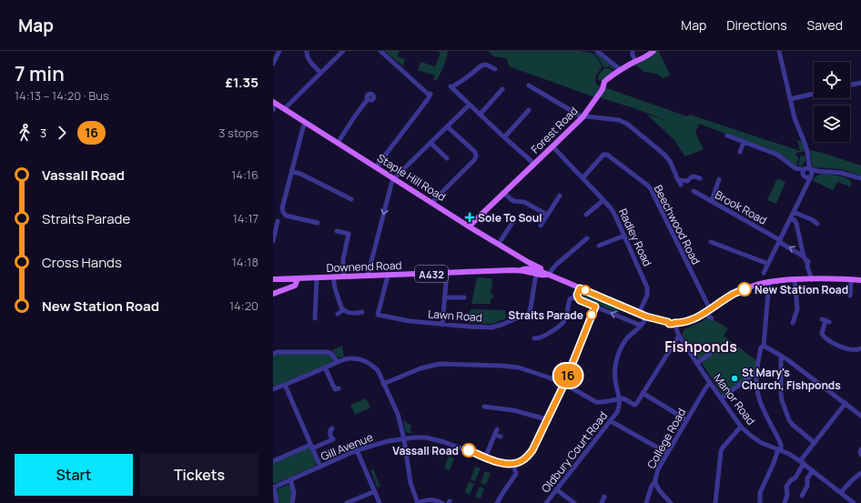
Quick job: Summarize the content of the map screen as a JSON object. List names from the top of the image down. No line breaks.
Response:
{"streets":{"main road":["Forest Road","Staple Hill Road","Downend Road","A432"],"street":["Brook Road","Beechwood Road","Radley Road","Lawn Road","Manor Road","College Road","Gill Avenue","Oldbury Court Road"]},"crossings":[["Forest Road","Staple Hill Road"],["Forest Road","Radley Road"],["Staple Hill Road","Downend Road"],["Staple Hill Road","A432"],["Staple Hill Road","Lawn Road"],["Beechwood Road","Radley Road"],["Beechwood Road","A432"],["Radley Road","A432"],["Downend Road","A432"],["Downend Road","Lawn Road"],["A432","Lawn Road"],["A432","Manor Road"],["Manor Road","College Road"]],"districts":["Fishponds"],"places":{"health":["Sole To Soul"],"other":["New Station Road","Straits Parade","St Mary's Church, Fishponds","Vassall Road"]},"lines":["bus line 16"],"page":{"header":"Map","nav":["Map","Directions","Saved"],"heading":["7 min","14:13 – 14:20 · Bus","£1.35"],"on_map":"16","legs":["3","16","3 stops"],"list":[{"name":"Vassall Road","value":"14:16"},{"name":"Straits Parade","value":"14:17"},{"name":"Cross Hands","value":"14:18"},{"name":"New Station Road","value":"14:20"}],"buttons":["Start","Tickets"]}}
